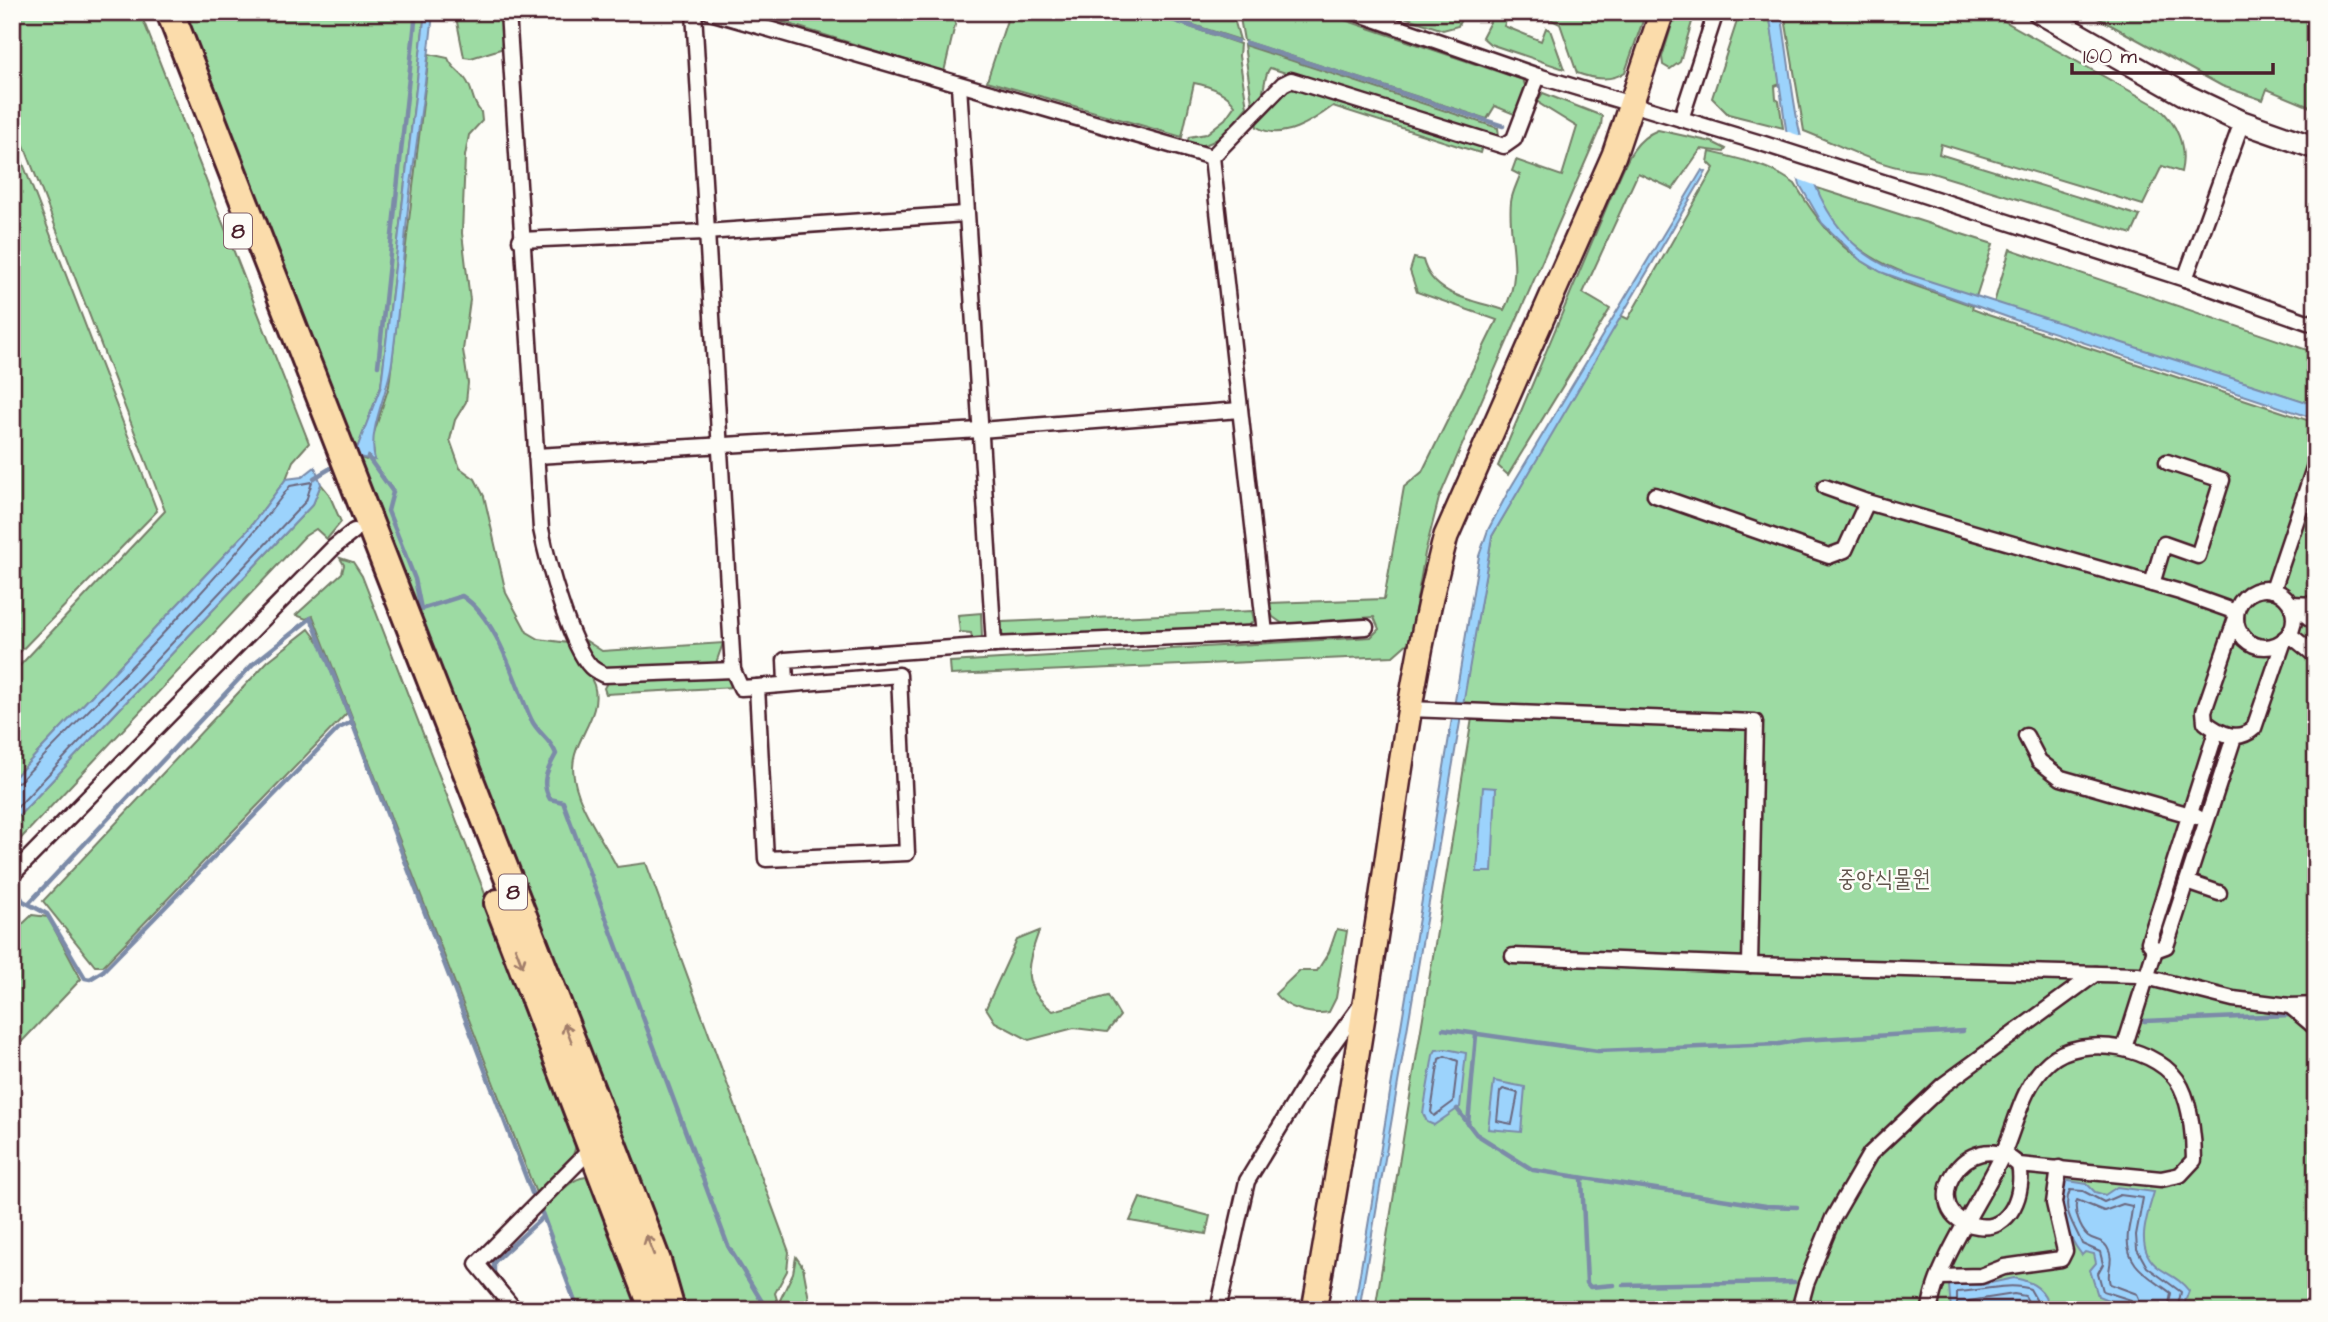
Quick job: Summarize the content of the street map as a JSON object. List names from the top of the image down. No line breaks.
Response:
{"streets":{"highway":["8"]},"parks":["중앙식물원"],"scale_bar":"100 m"}
